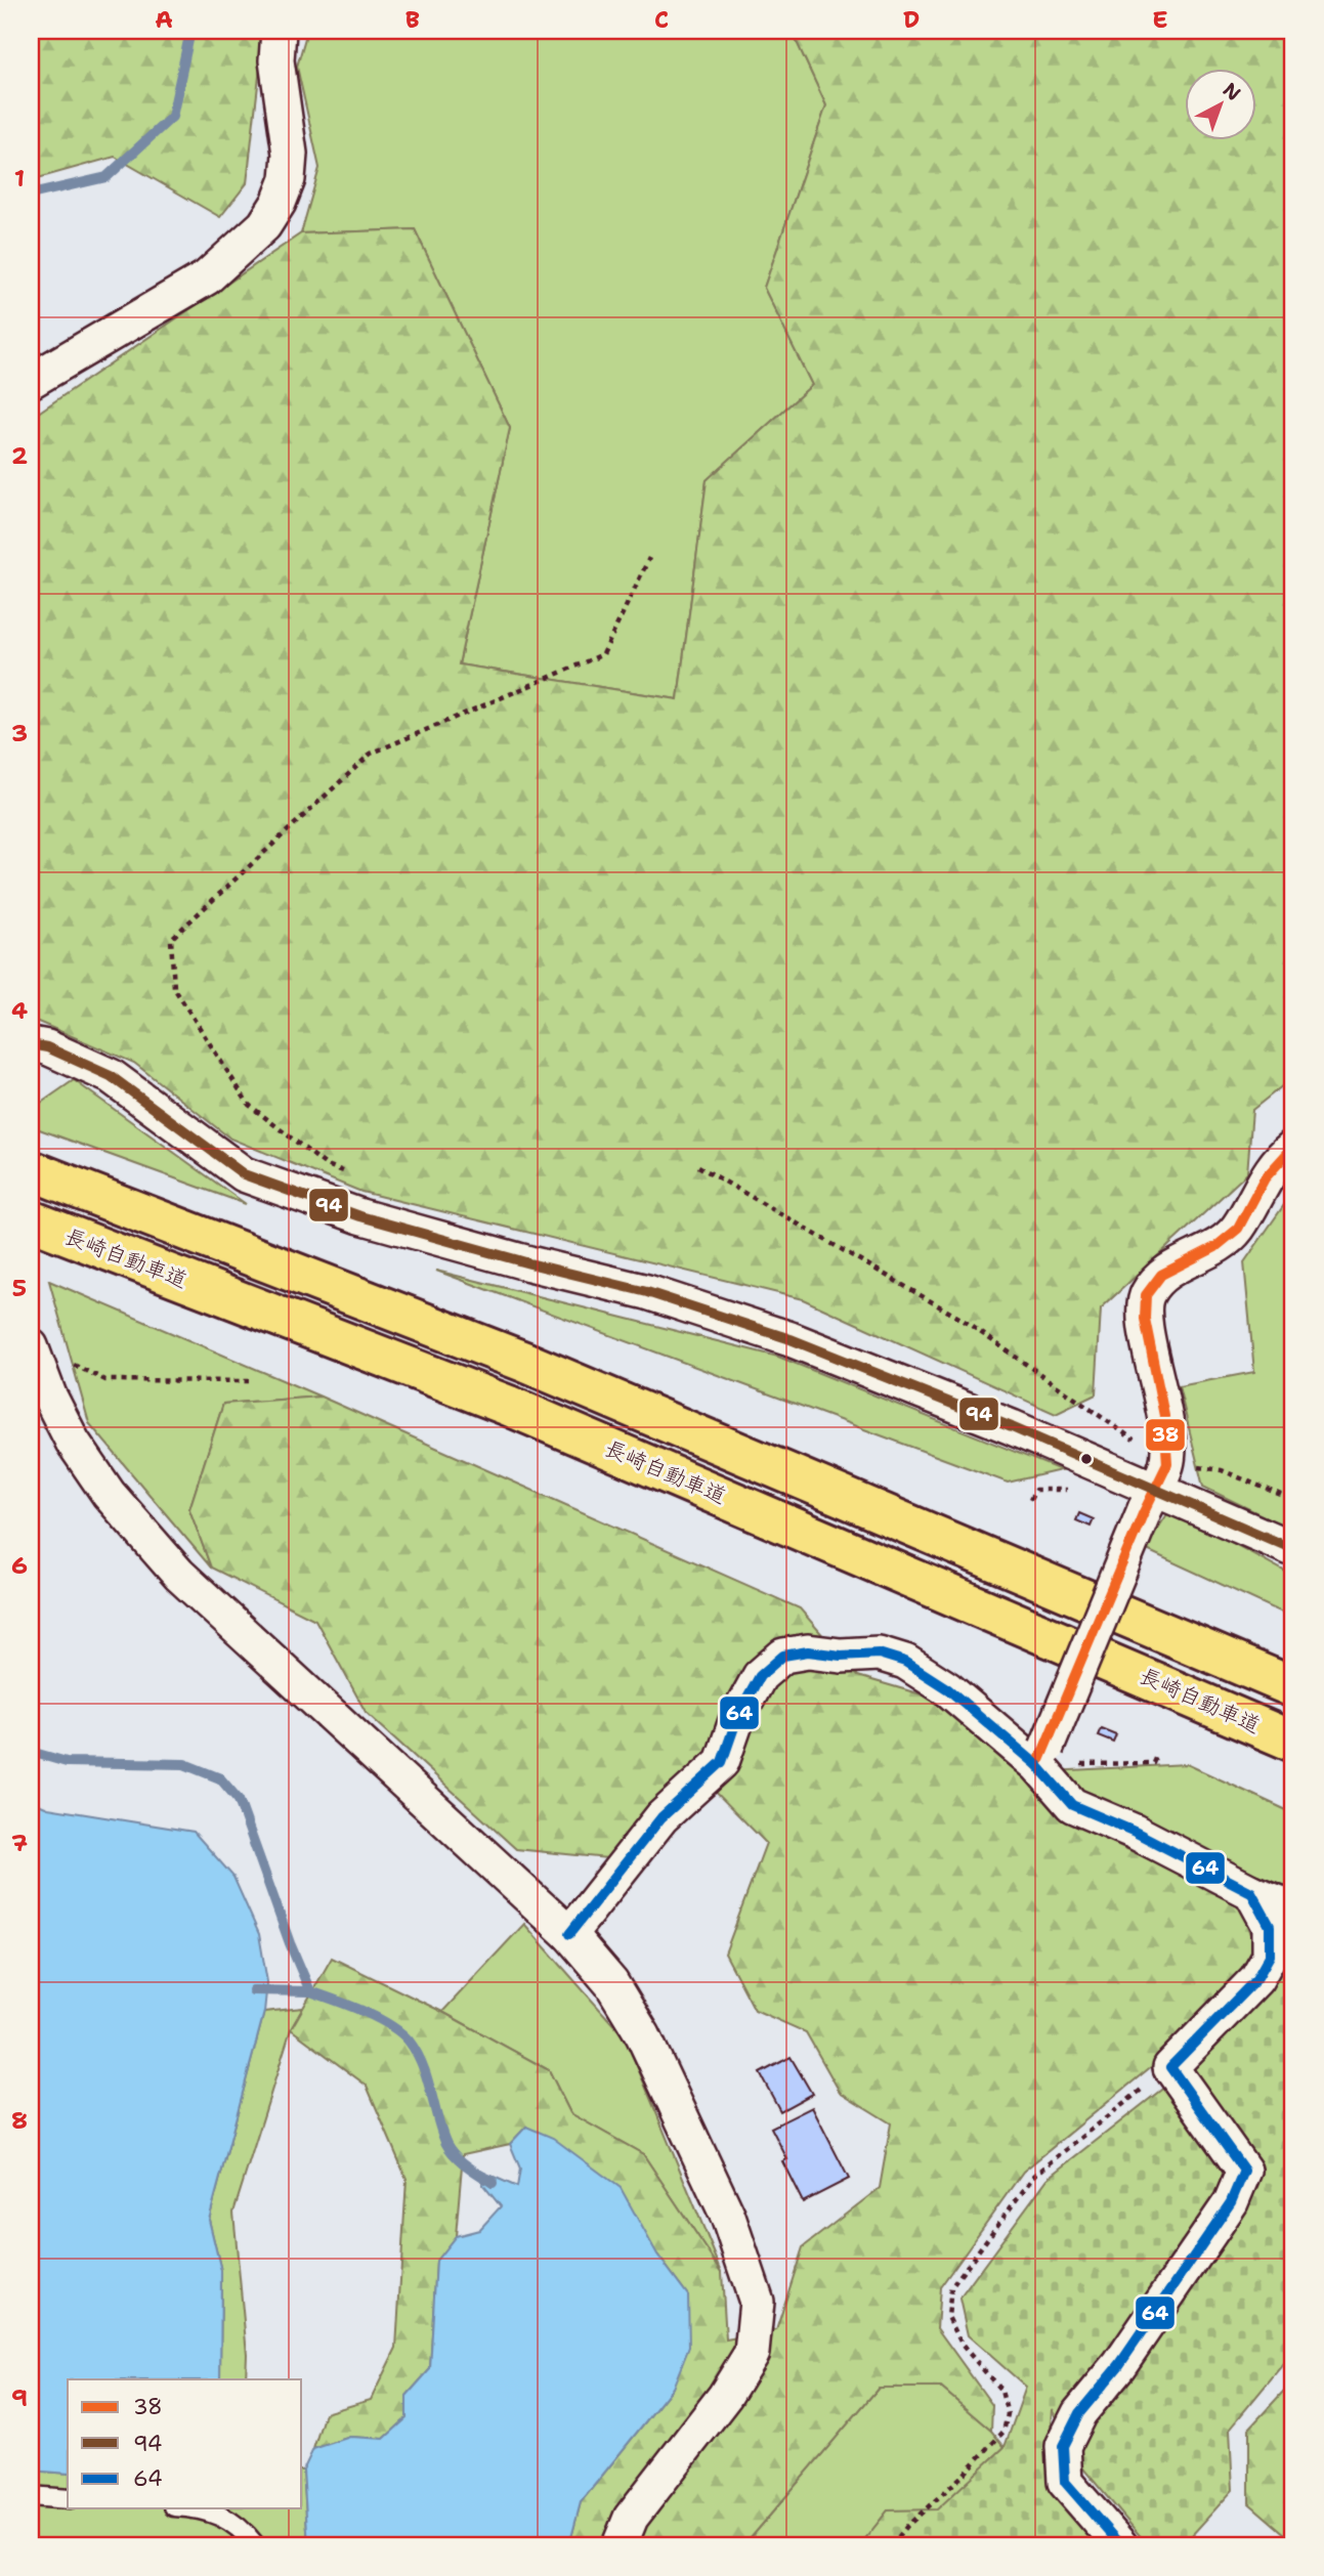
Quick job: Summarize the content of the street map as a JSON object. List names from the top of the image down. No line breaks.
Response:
{"streets":{"highway":["長崎自動車道"]},"lines":["transit line 94","transit line 38","transit line 64"],"legend":["38","94","64"],"north":"top right","grid":{"columns":["A","B","C","D","E"],"rows":["1","2","3","4","5","6","7","8","9"]}}
